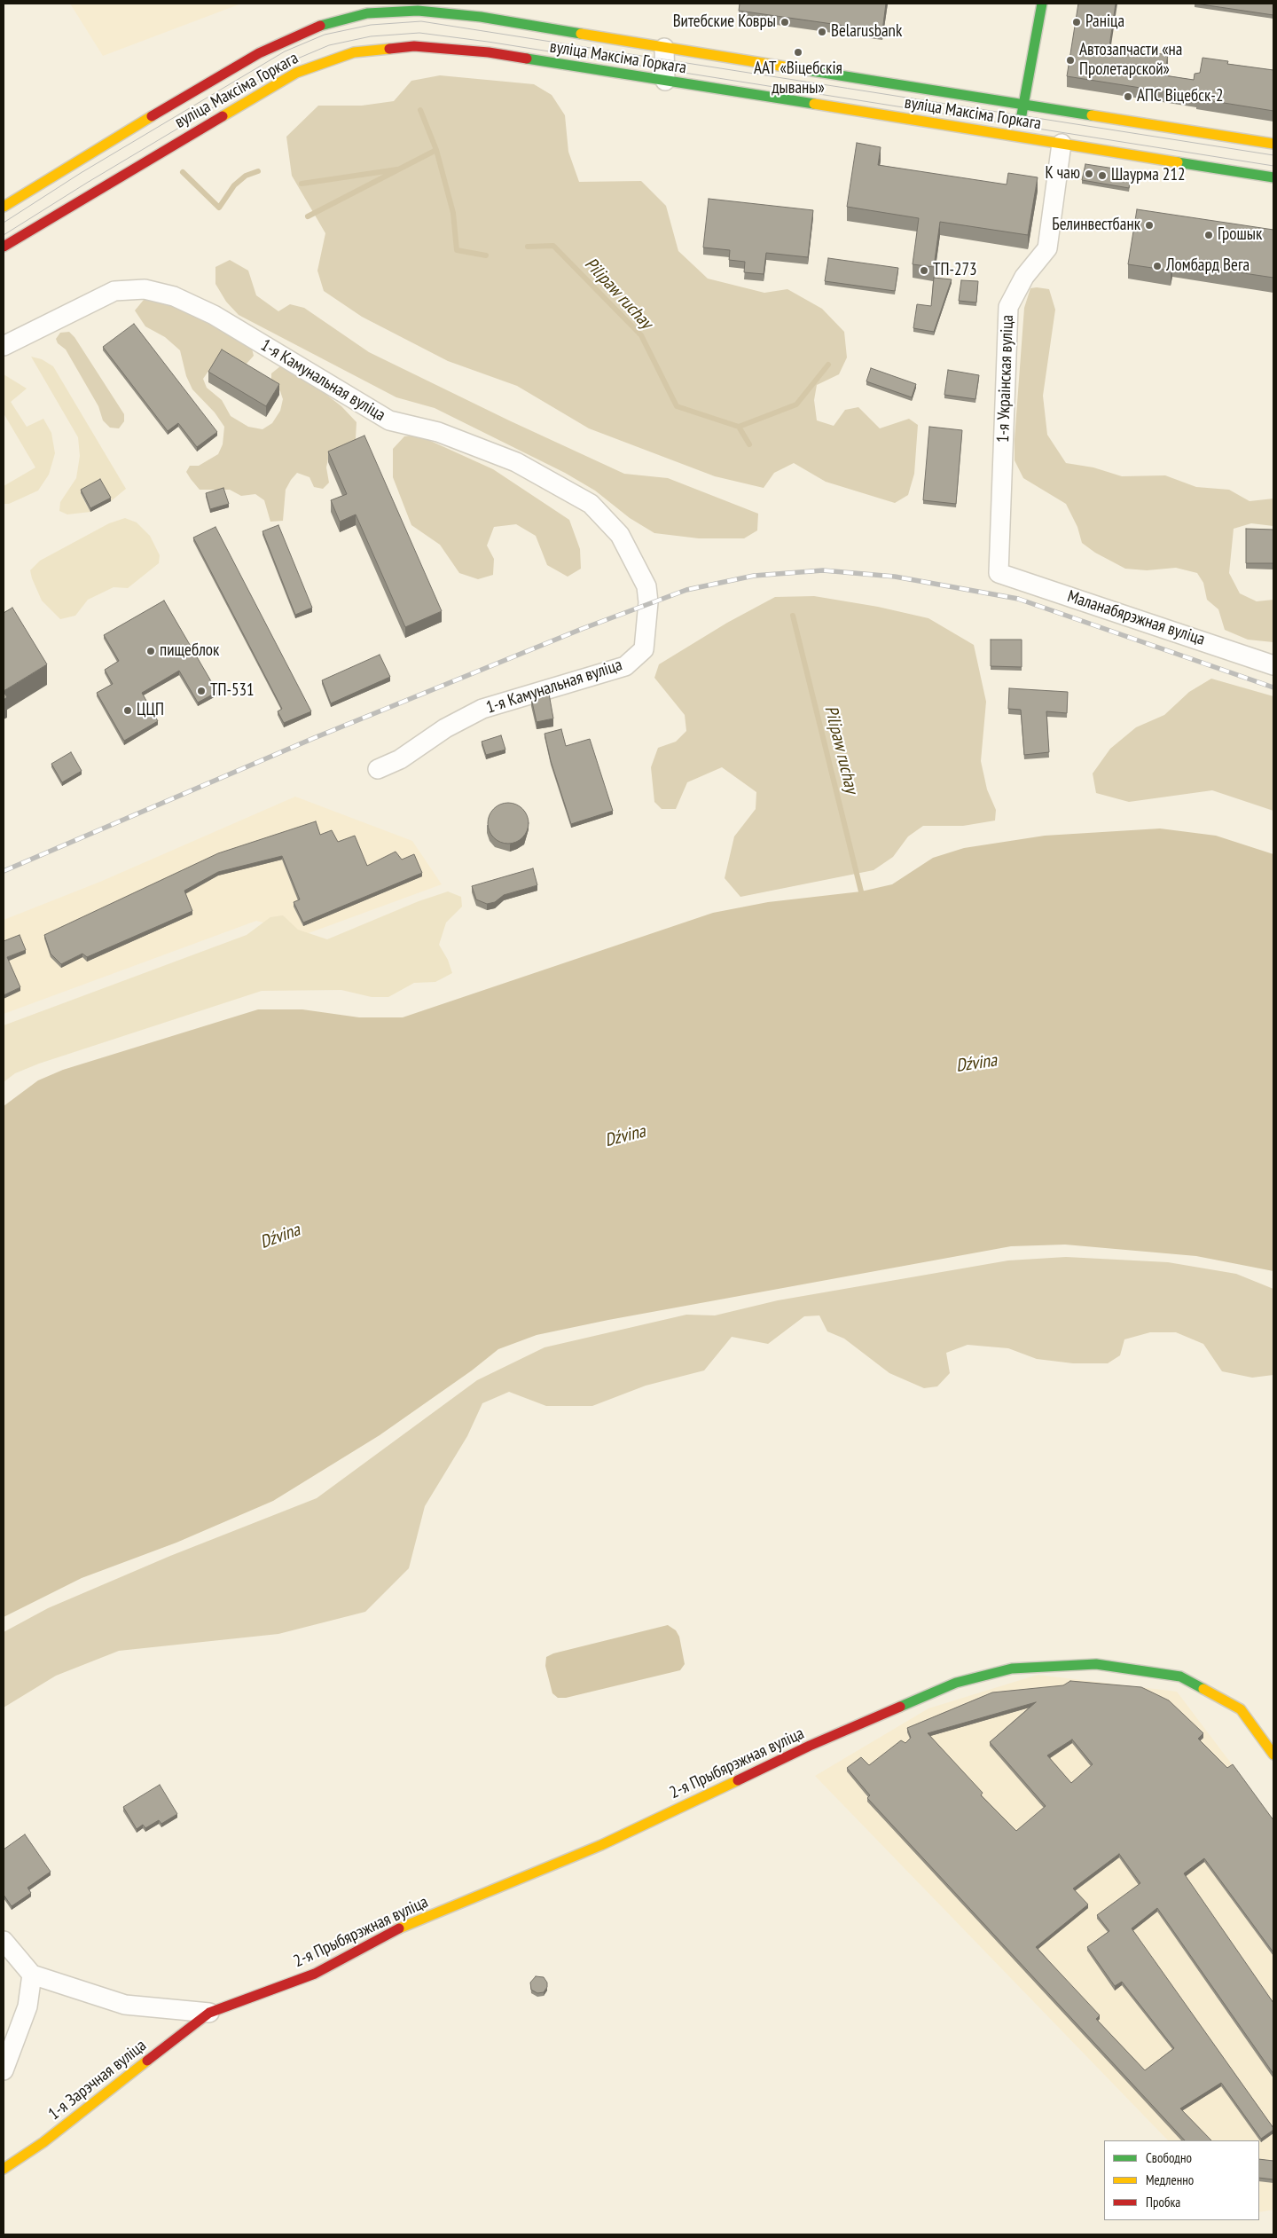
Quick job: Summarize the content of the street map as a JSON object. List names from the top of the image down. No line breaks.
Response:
{"streets":{"main road":["вуліца Максіма Горкага","2-я Прыбярэжная вуліца","1-я Зарэчная вуліца"],"street":["1-я Украінская вуліца","1-я Камунальная вуліца","Маланабярэжная вуліца"]},"crossings":[["вуліца Максіма Горкага","1-я Украінская вуліца"],["1-я Украінская вуліца","Маланабярэжная вуліца"],["2-я Прыбярэжная вуліца","1-я Зарэчная вуліца"]],"water":["Pilipaw ruchay","Dźvina"],"places":["Витебские Ковры","Раніца","Belarusbank","ААТ «Віцебскія дываны»","Автозапчасти «на Пролетарской»","АПС Віцебск-2","К чаю","Шаурма 212","Белинвестбанк","Грошык","Ломбард Вега","ТП-273","пищеблок","ТП-531","ЦЦП"],"legend":["Свободно","Медленно","Пробка"]}
